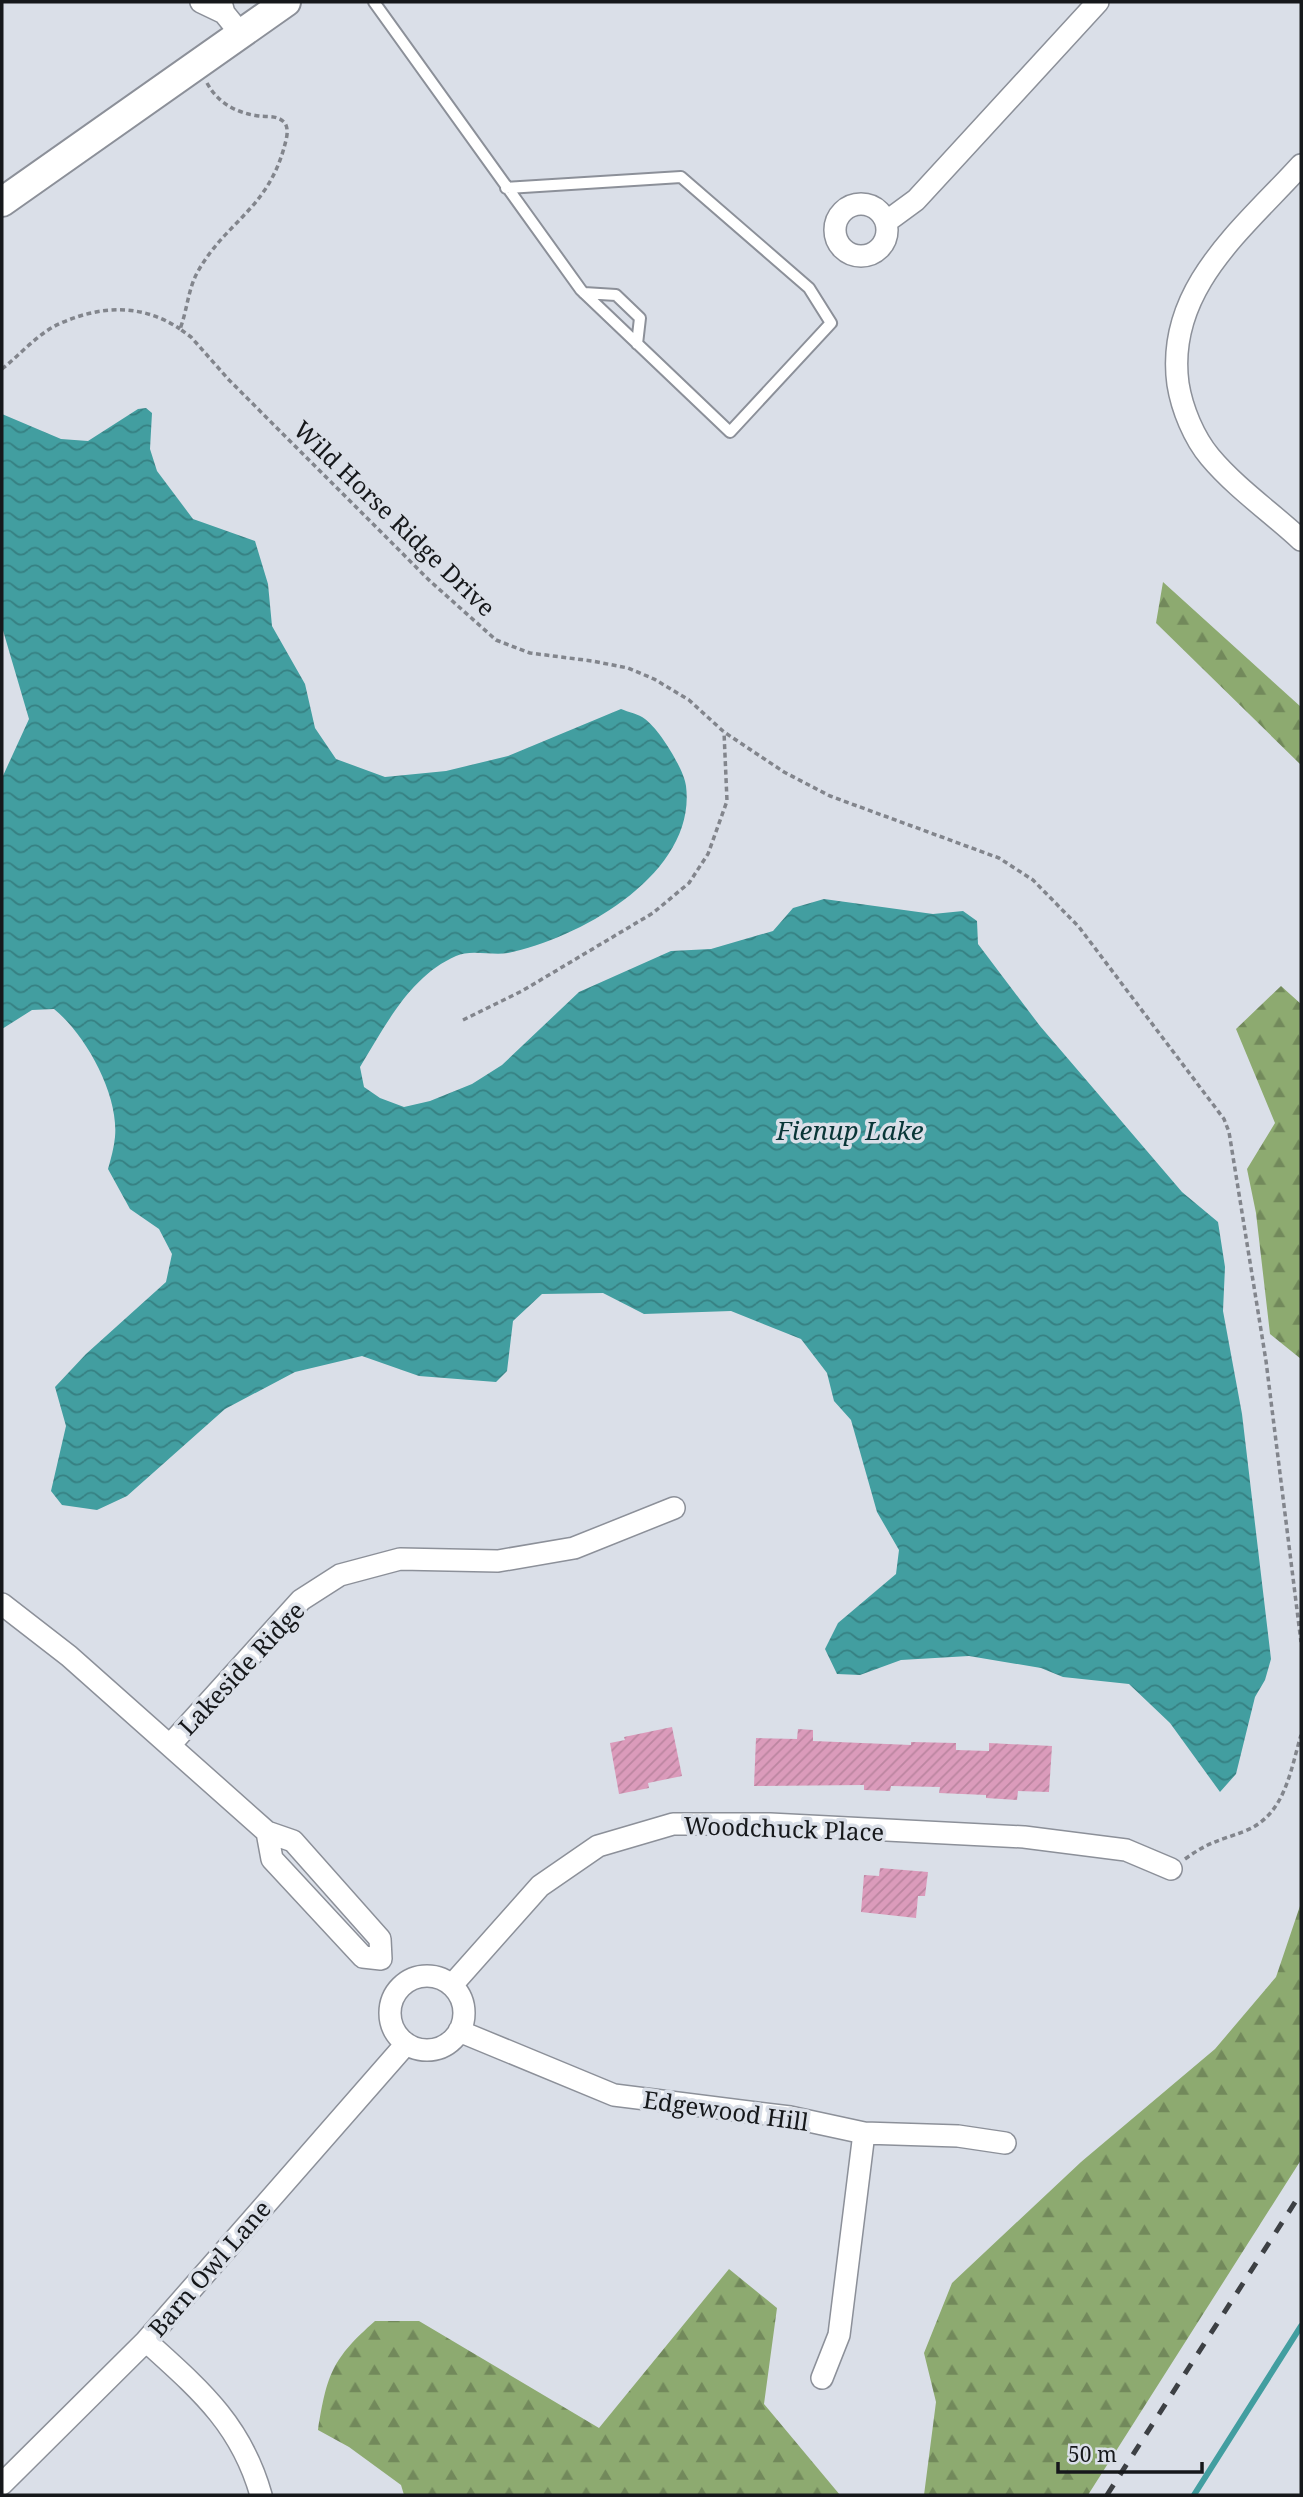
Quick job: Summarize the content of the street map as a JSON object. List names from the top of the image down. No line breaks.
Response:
{"streets":{"street":["Lakeside Ridge","Woodchuck Place","Edgewood Hill","Barn Owl Lane"],"path":["Wild Horse Ridge Drive"]},"crossings":[["Woodchuck Place","Edgewood Hill"],["Woodchuck Place","Barn Owl Lane"],["Edgewood Hill","Barn Owl Lane"]],"water":["Fienup Lake"],"scale_bar":"50 m"}
